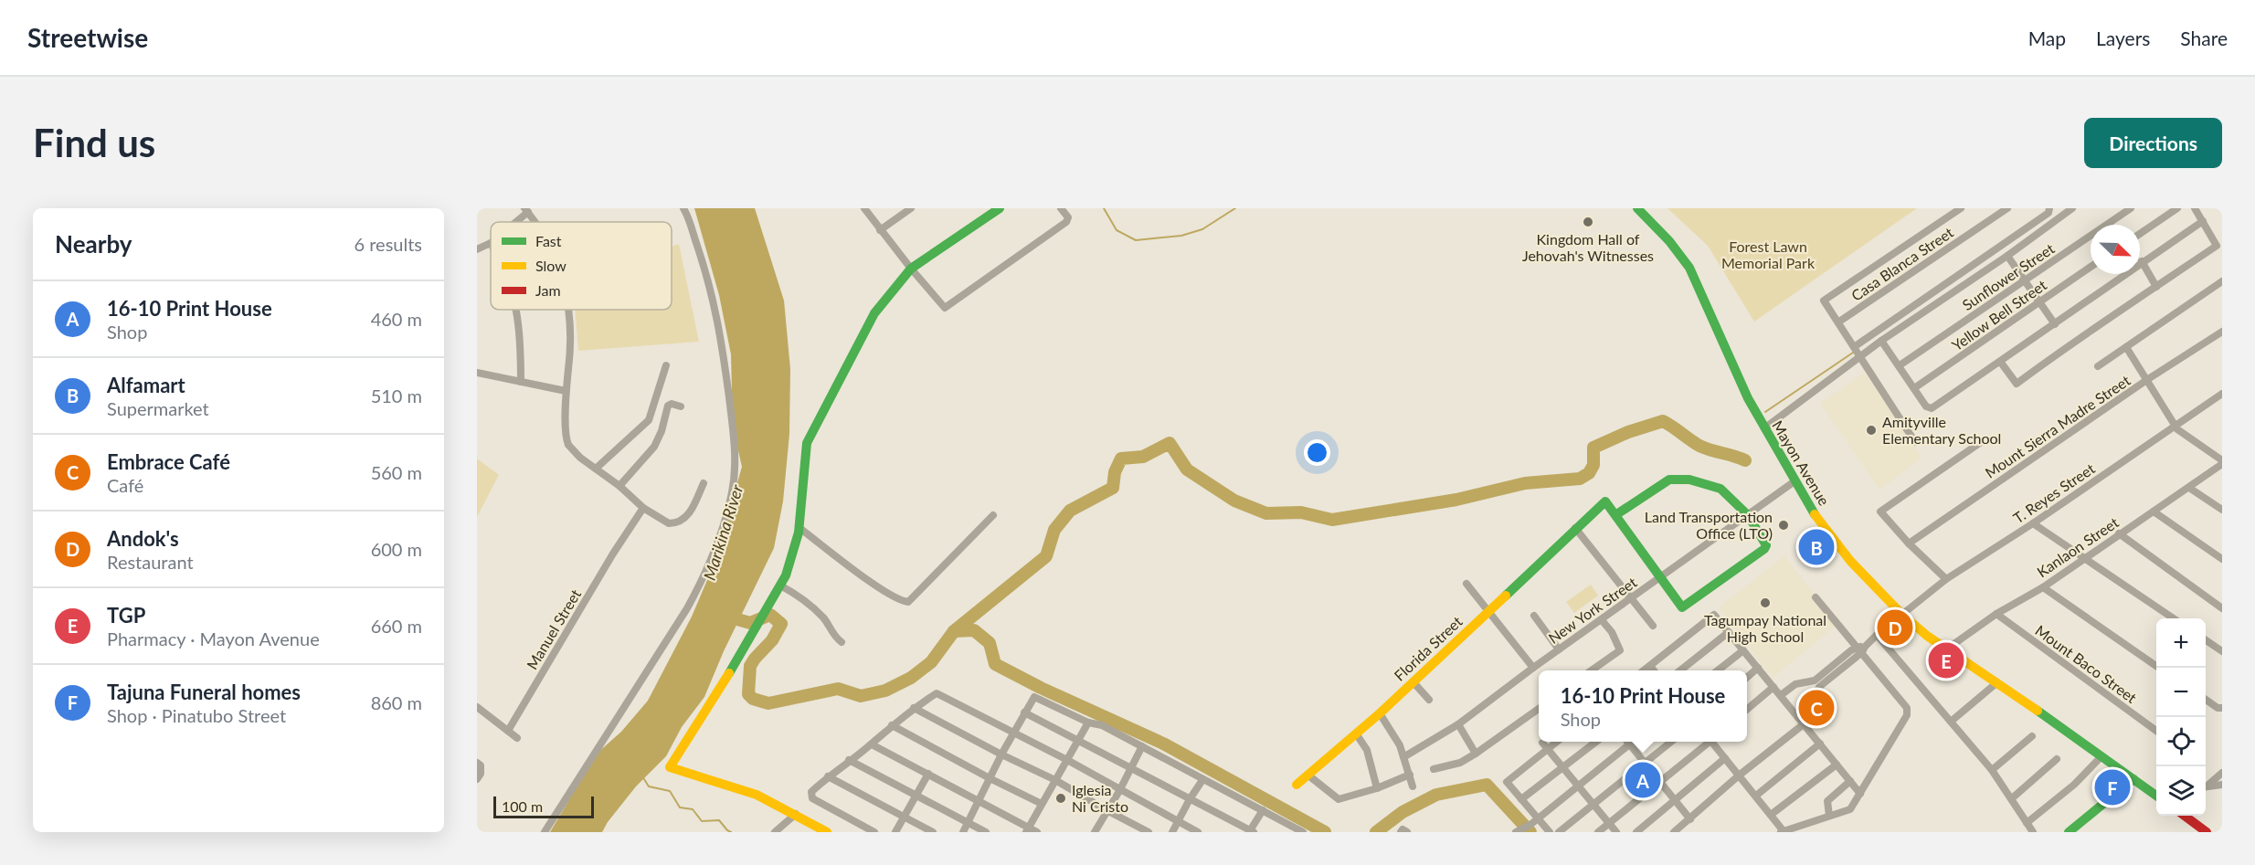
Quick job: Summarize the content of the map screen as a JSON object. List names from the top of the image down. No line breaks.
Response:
{"streets":{"street":["Casa Blanca Street","Sunflower Street","Yellow Bell Street","Mount Sierra Madre Street","Mayon Avenue","T. Reyes Street","Kanlaon Street","New York Street","Manuel Street","Florida Street","Mount Baco Street"]},"crossings":[["Mayon Avenue","T. Reyes Street"],["Mayon Avenue","Kanlaon Street"],["Mayon Avenue","New York Street"],["Kanlaon Street","Mount Baco Street"]],"water":["Marikina River"],"parks":["Forest Lawn Memorial Park"],"places":["Kingdom Hall of Jehovah's Witnesses","Amityville Elementary School","Land Transportation Office (LTO)","Tagumpay National High School","Iglesia Ni Cristo"],"legend":["Fast","Slow","Jam"],"scale_bar":"100 m","north":"bottom right","page":{"header":"Streetwise","nav":["Map","Layers","Share"],"buttons":"Directions","title":"Find us","heading":["Nearby","6 results"],"list":[{"mark":"A","name":"16-10 Print House","note":"Shop","value":"460 m"},{"mark":"B","name":"Alfamart","note":"Supermarket","value":"510 m"},{"mark":"C","name":"Embrace Café","note":"Café","value":"560 m"},{"mark":"D","name":"Andok's","note":"Restaurant","value":"600 m"},{"mark":"E","name":"TGP","note":"Pharmacy · Mayon Avenue","value":"660 m"},{"mark":"F","name":"Tajuna Funeral homes","note":"Shop · Pinatubo Street","value":"860 m"}],"pins":["B","D","E","C","A","F"],"map_buttons":["+","−"],"popup":["16-10 Print House","Shop"],"scale":"100 m"}}
